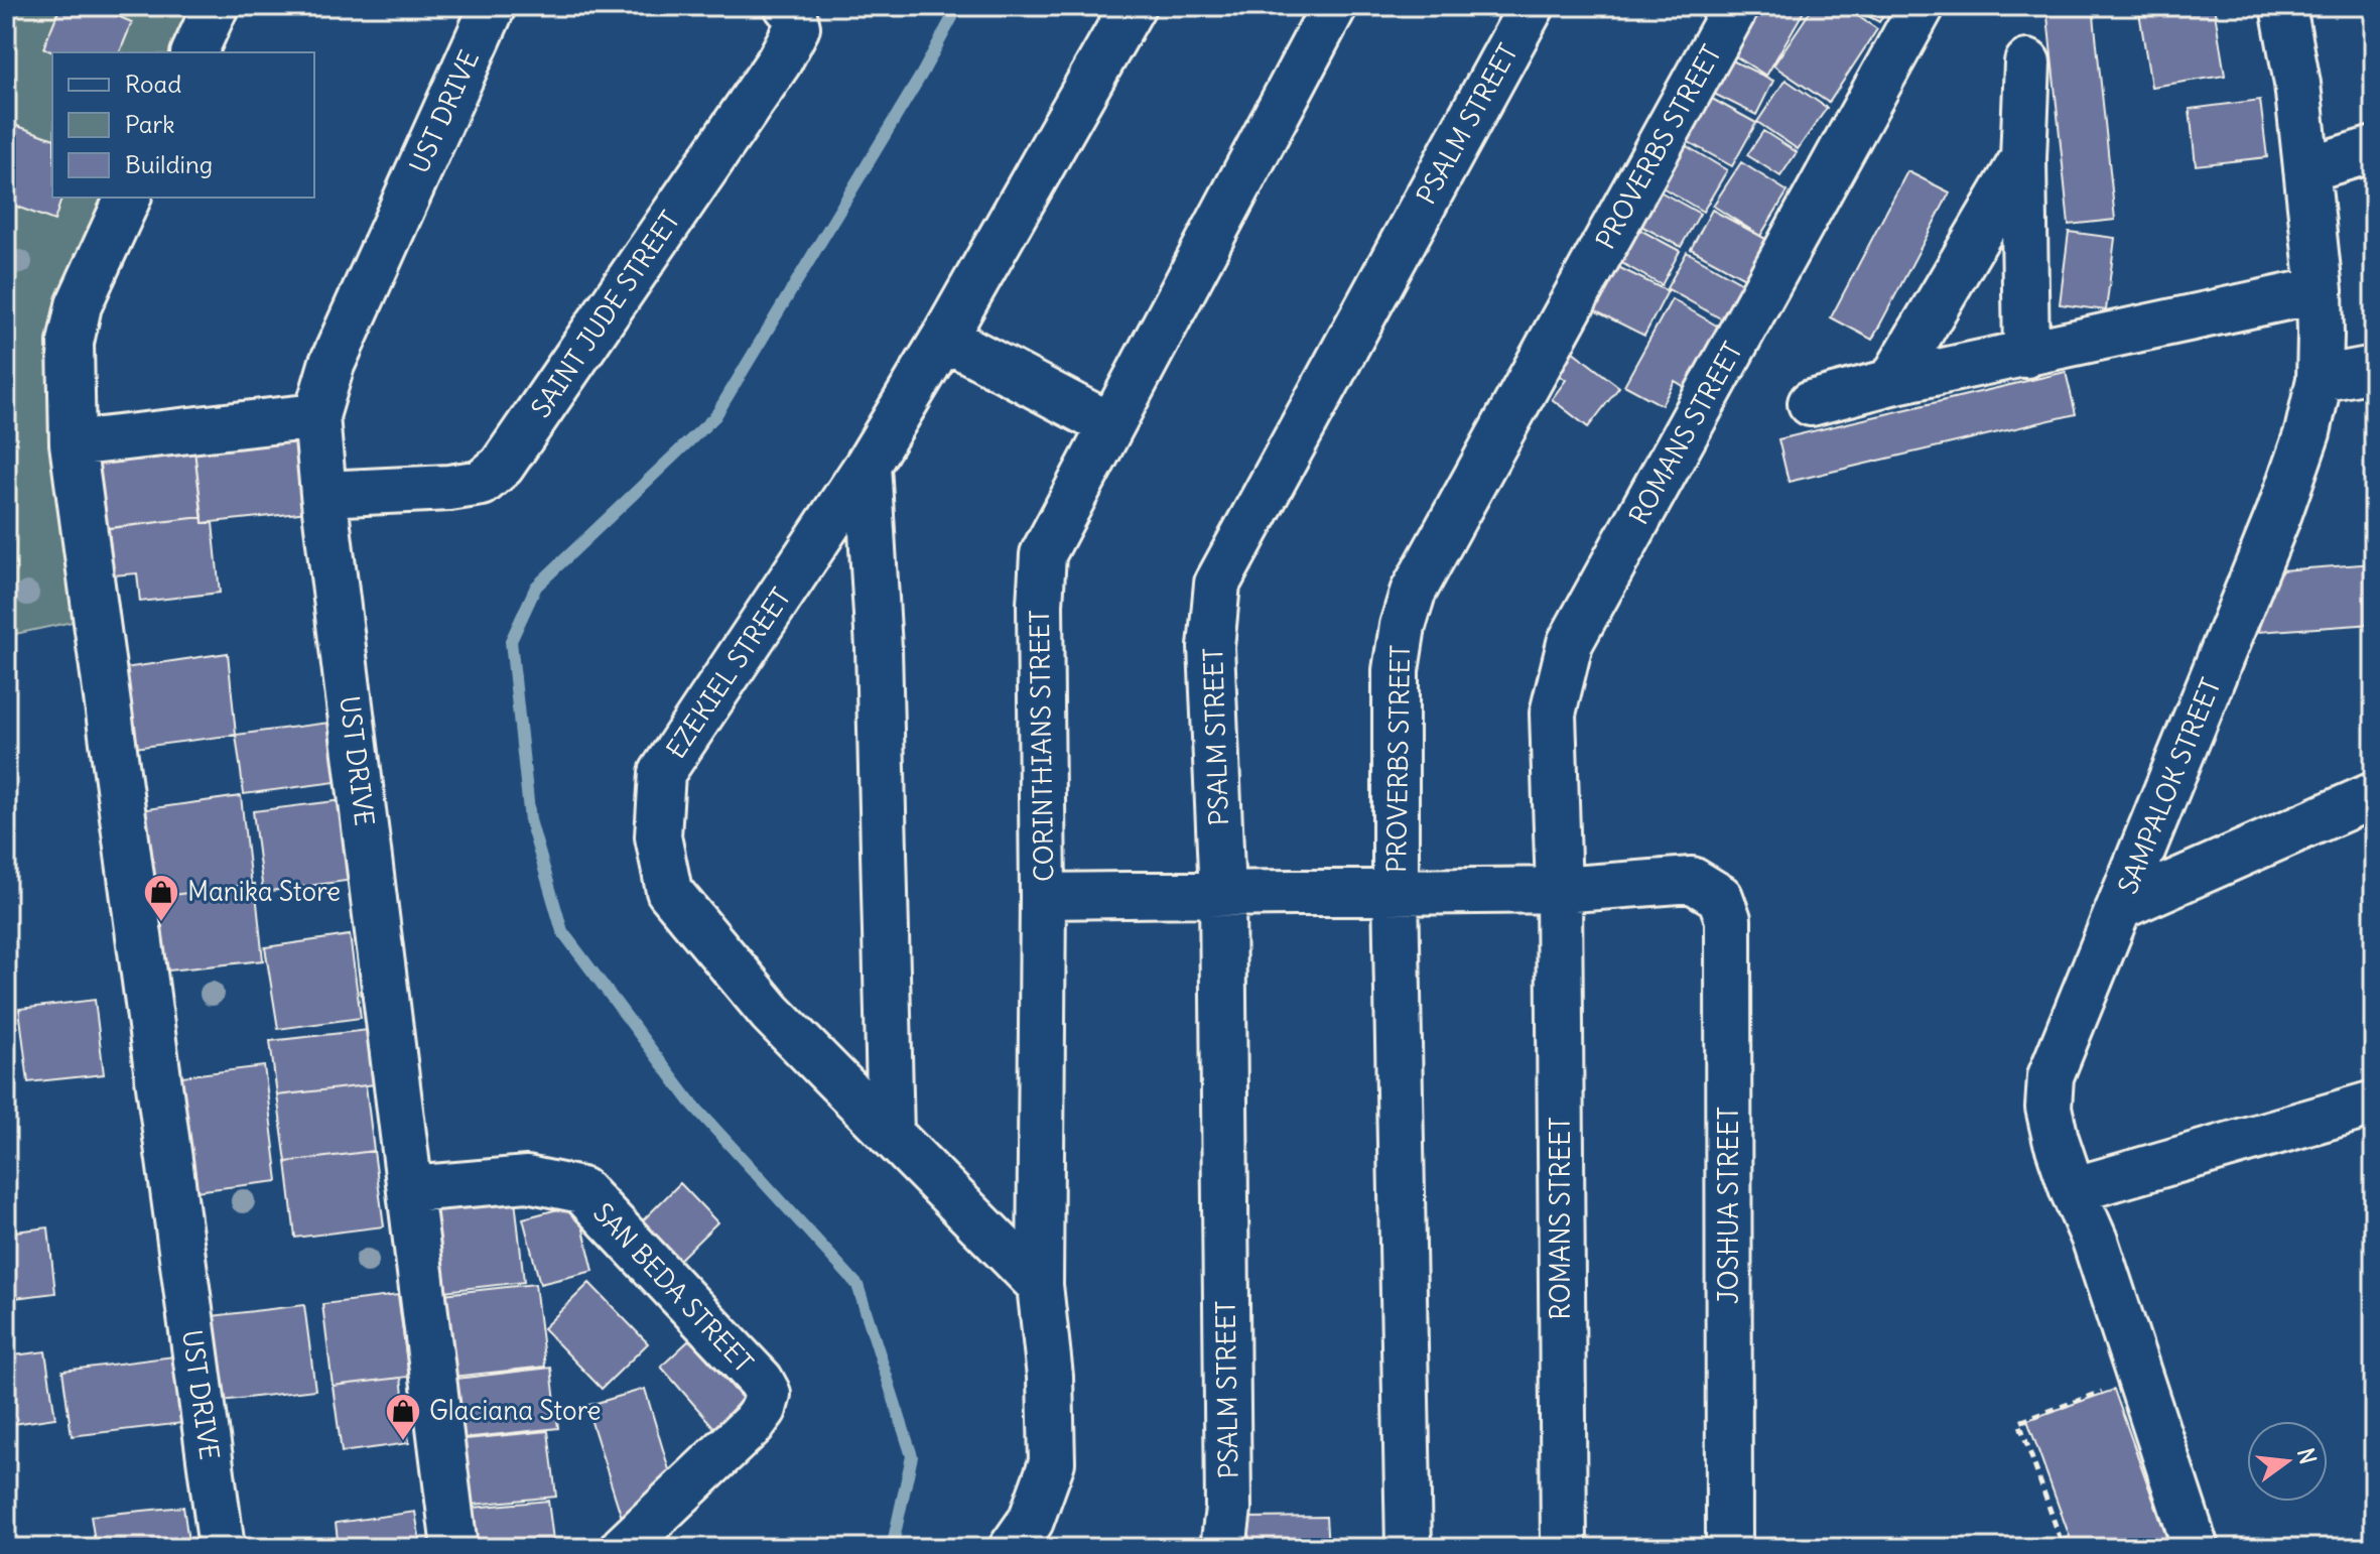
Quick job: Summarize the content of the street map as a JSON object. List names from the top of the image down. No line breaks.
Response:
{"streets":{"street":["UST DRIVE","PSALM STREET","PROVERBS STREET","SAINT JUDE STREET","ROMANS STREET","EZEKIEL STREET","CORINTHIANS STREET","SAMPALOK STREET","JOSHUA STREET","SAN BEDA STREET"]},"crossings":[["UST DRIVE","SAINT JUDE STREET"],["UST DRIVE","SAN BEDA STREET"],["ROMANS STREET","JOSHUA STREET"],["EZEKIEL STREET","CORINTHIANS STREET"]],"places":{"shop":["Manika Store","Glaciana Store"]},"legend":["Road","Park","Building"],"north":"right"}
